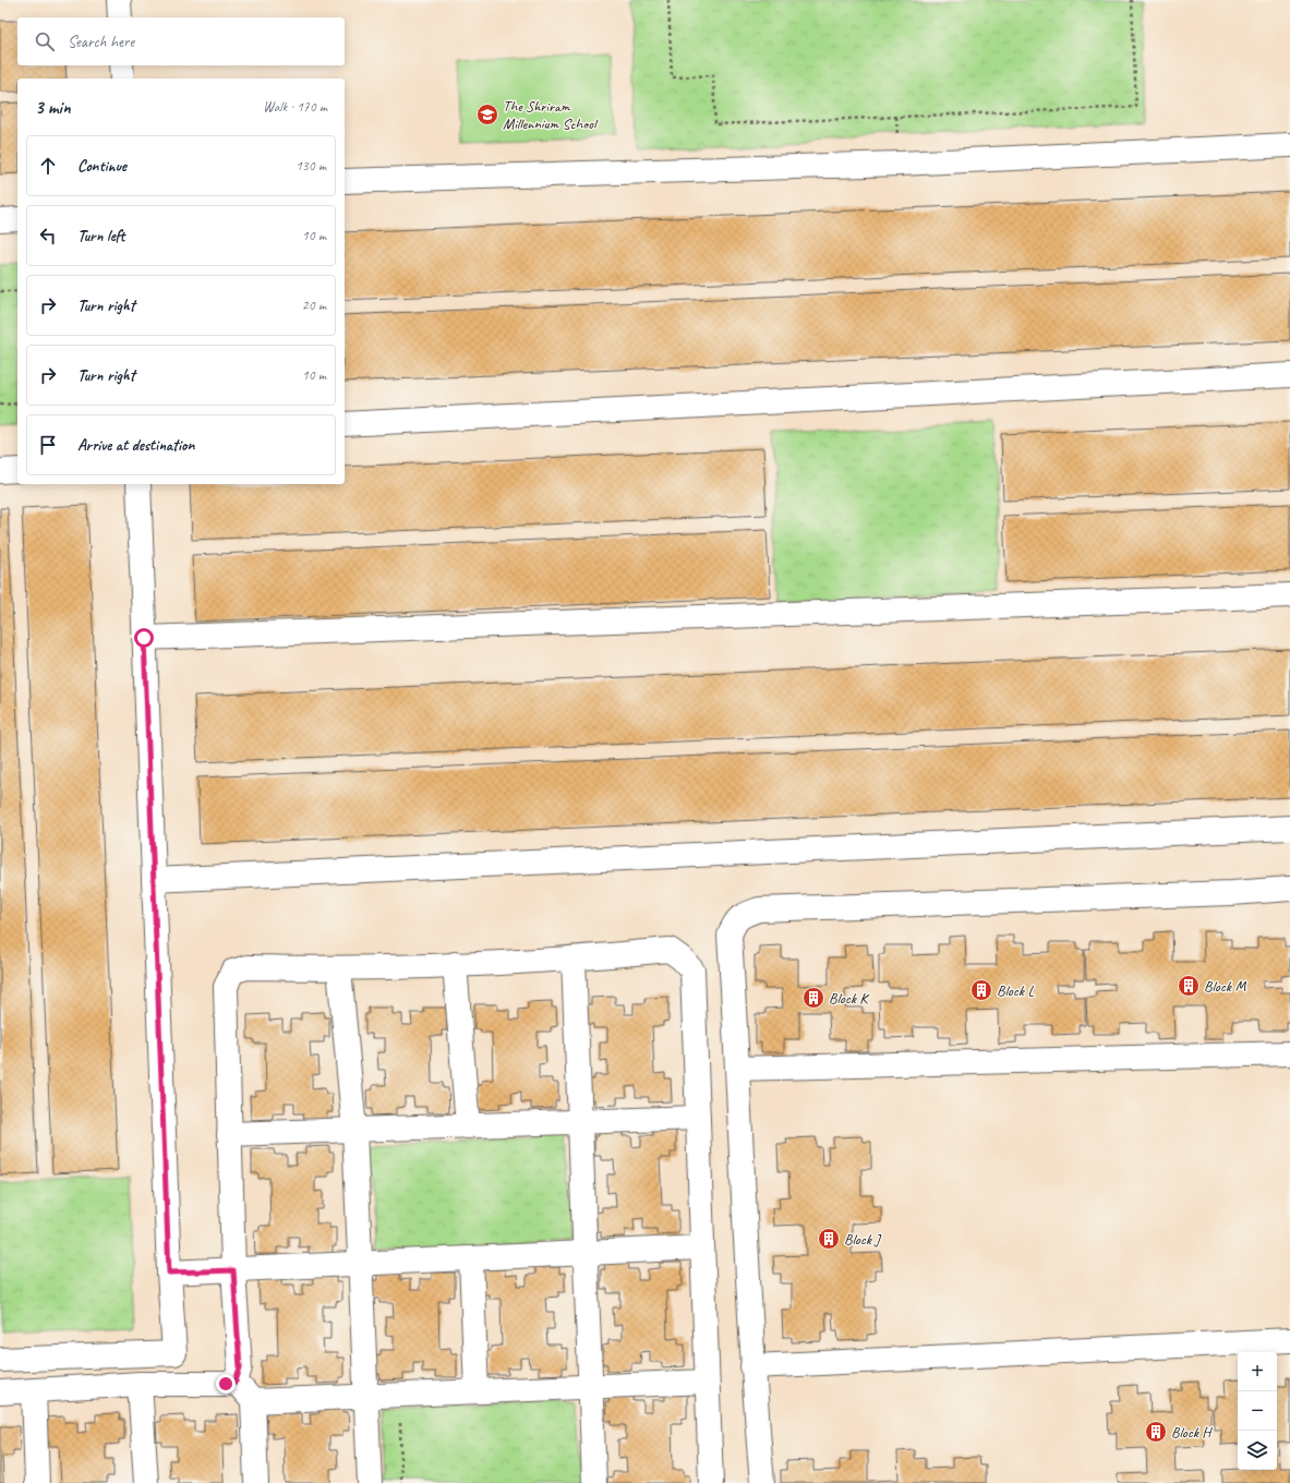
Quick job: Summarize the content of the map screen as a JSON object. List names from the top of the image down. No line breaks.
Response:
{"places":{"school or university":["The Shriram Millennium School"],"building":["Block M","Block L","Block K","Block J","Block H"]},"page":{"search":"Search here","heading":["3 min","Walk · 170 m"],"list":[["Continue","130 m"],["Turn left","10 m"],["Turn right","20 m"],["Turn right","10 m"],"Arrive at destination"],"map_buttons":["+","−"]}}
